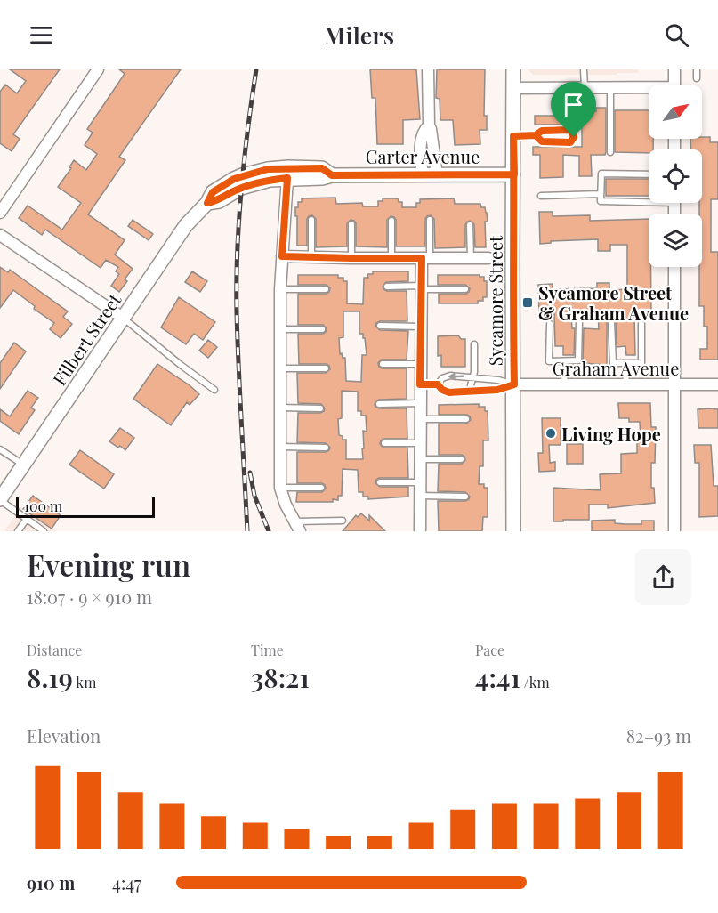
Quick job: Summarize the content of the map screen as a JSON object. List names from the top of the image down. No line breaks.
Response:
{"streets":{"street":["Carter Avenue","Sycamore Street","Filbert Street","Graham Avenue"]},"crossings":[["Carter Avenue","Sycamore Street"],["Carter Avenue","Filbert Street"],["Sycamore Street","Graham Avenue"]],"places":{"transit":["Sycamore Street & Graham Avenue"],"other":["Living Hope"]},"scale_bar":"100 m","north":"top right","page":{"header":"Milers","scale":"100 m","heading":["Evening run","18:07 · 9 × 910 m"],"stats":[["Distance","8.19 km"],["Time","38:21"],["Pace","4:41 /km"]],"chart":["Elevation","82–93 m"],"list":[{"name":"910 m","note":"4:47"}]}}
